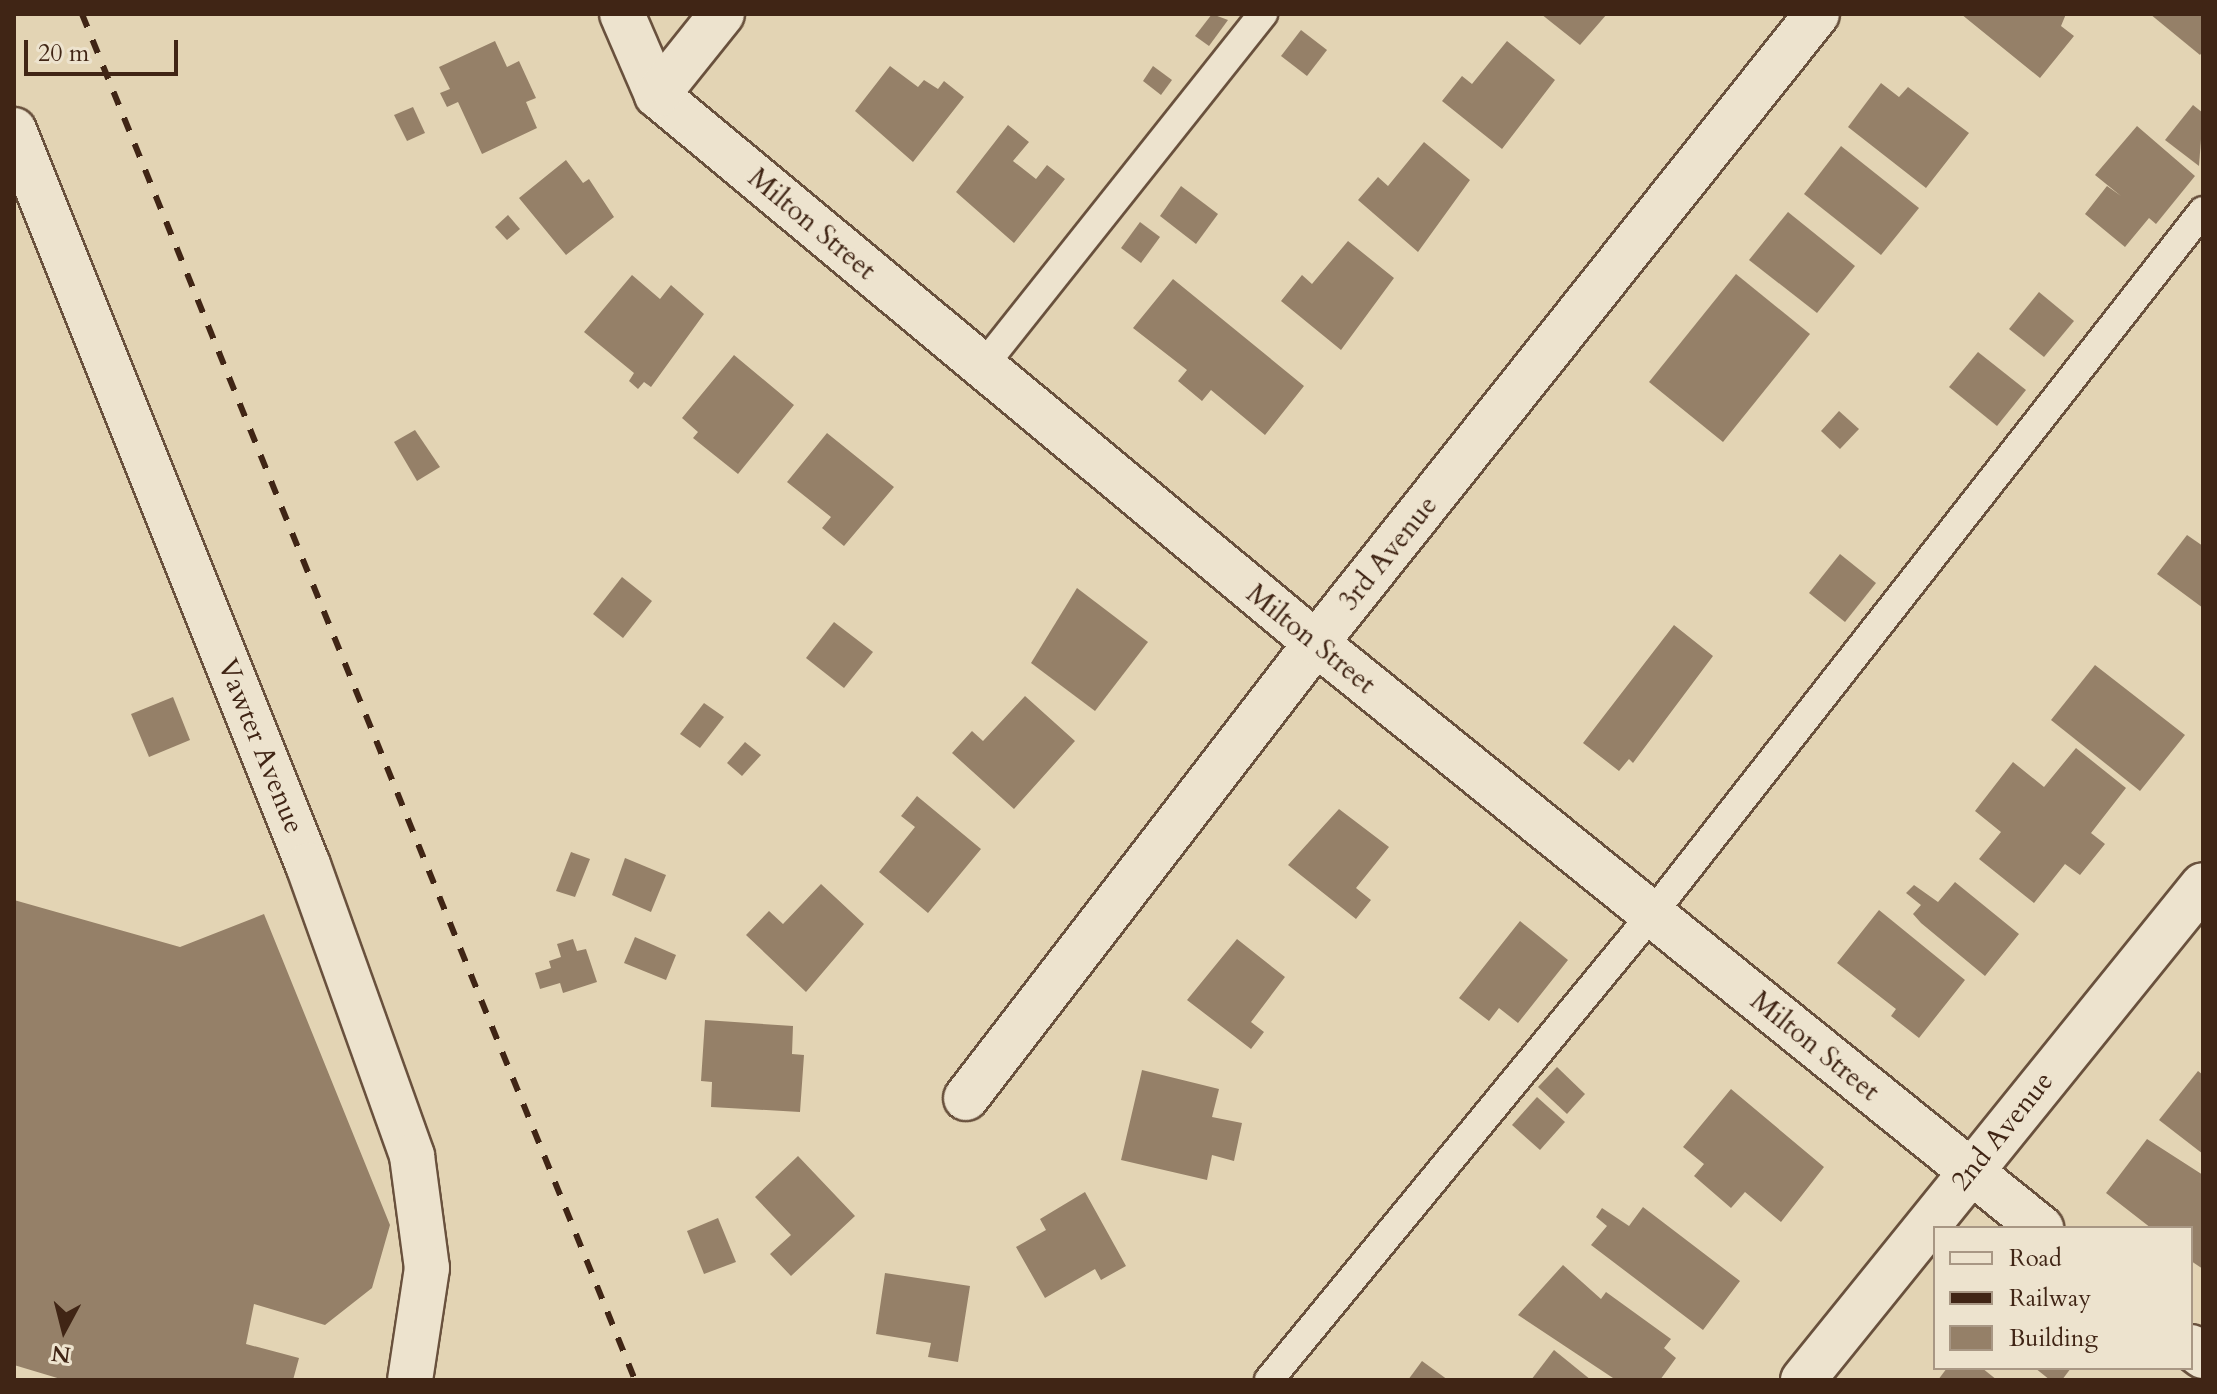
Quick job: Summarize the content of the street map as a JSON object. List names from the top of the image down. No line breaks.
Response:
{"streets":{"street":["Milton Street","3rd Avenue","Vawter Avenue","2nd Avenue"]},"crossings":[["Milton Street","3rd Avenue"],["Milton Street","2nd Avenue"]],"legend":["Road","Railway","Building"],"scale_bar":"20 m","north":"bottom"}
